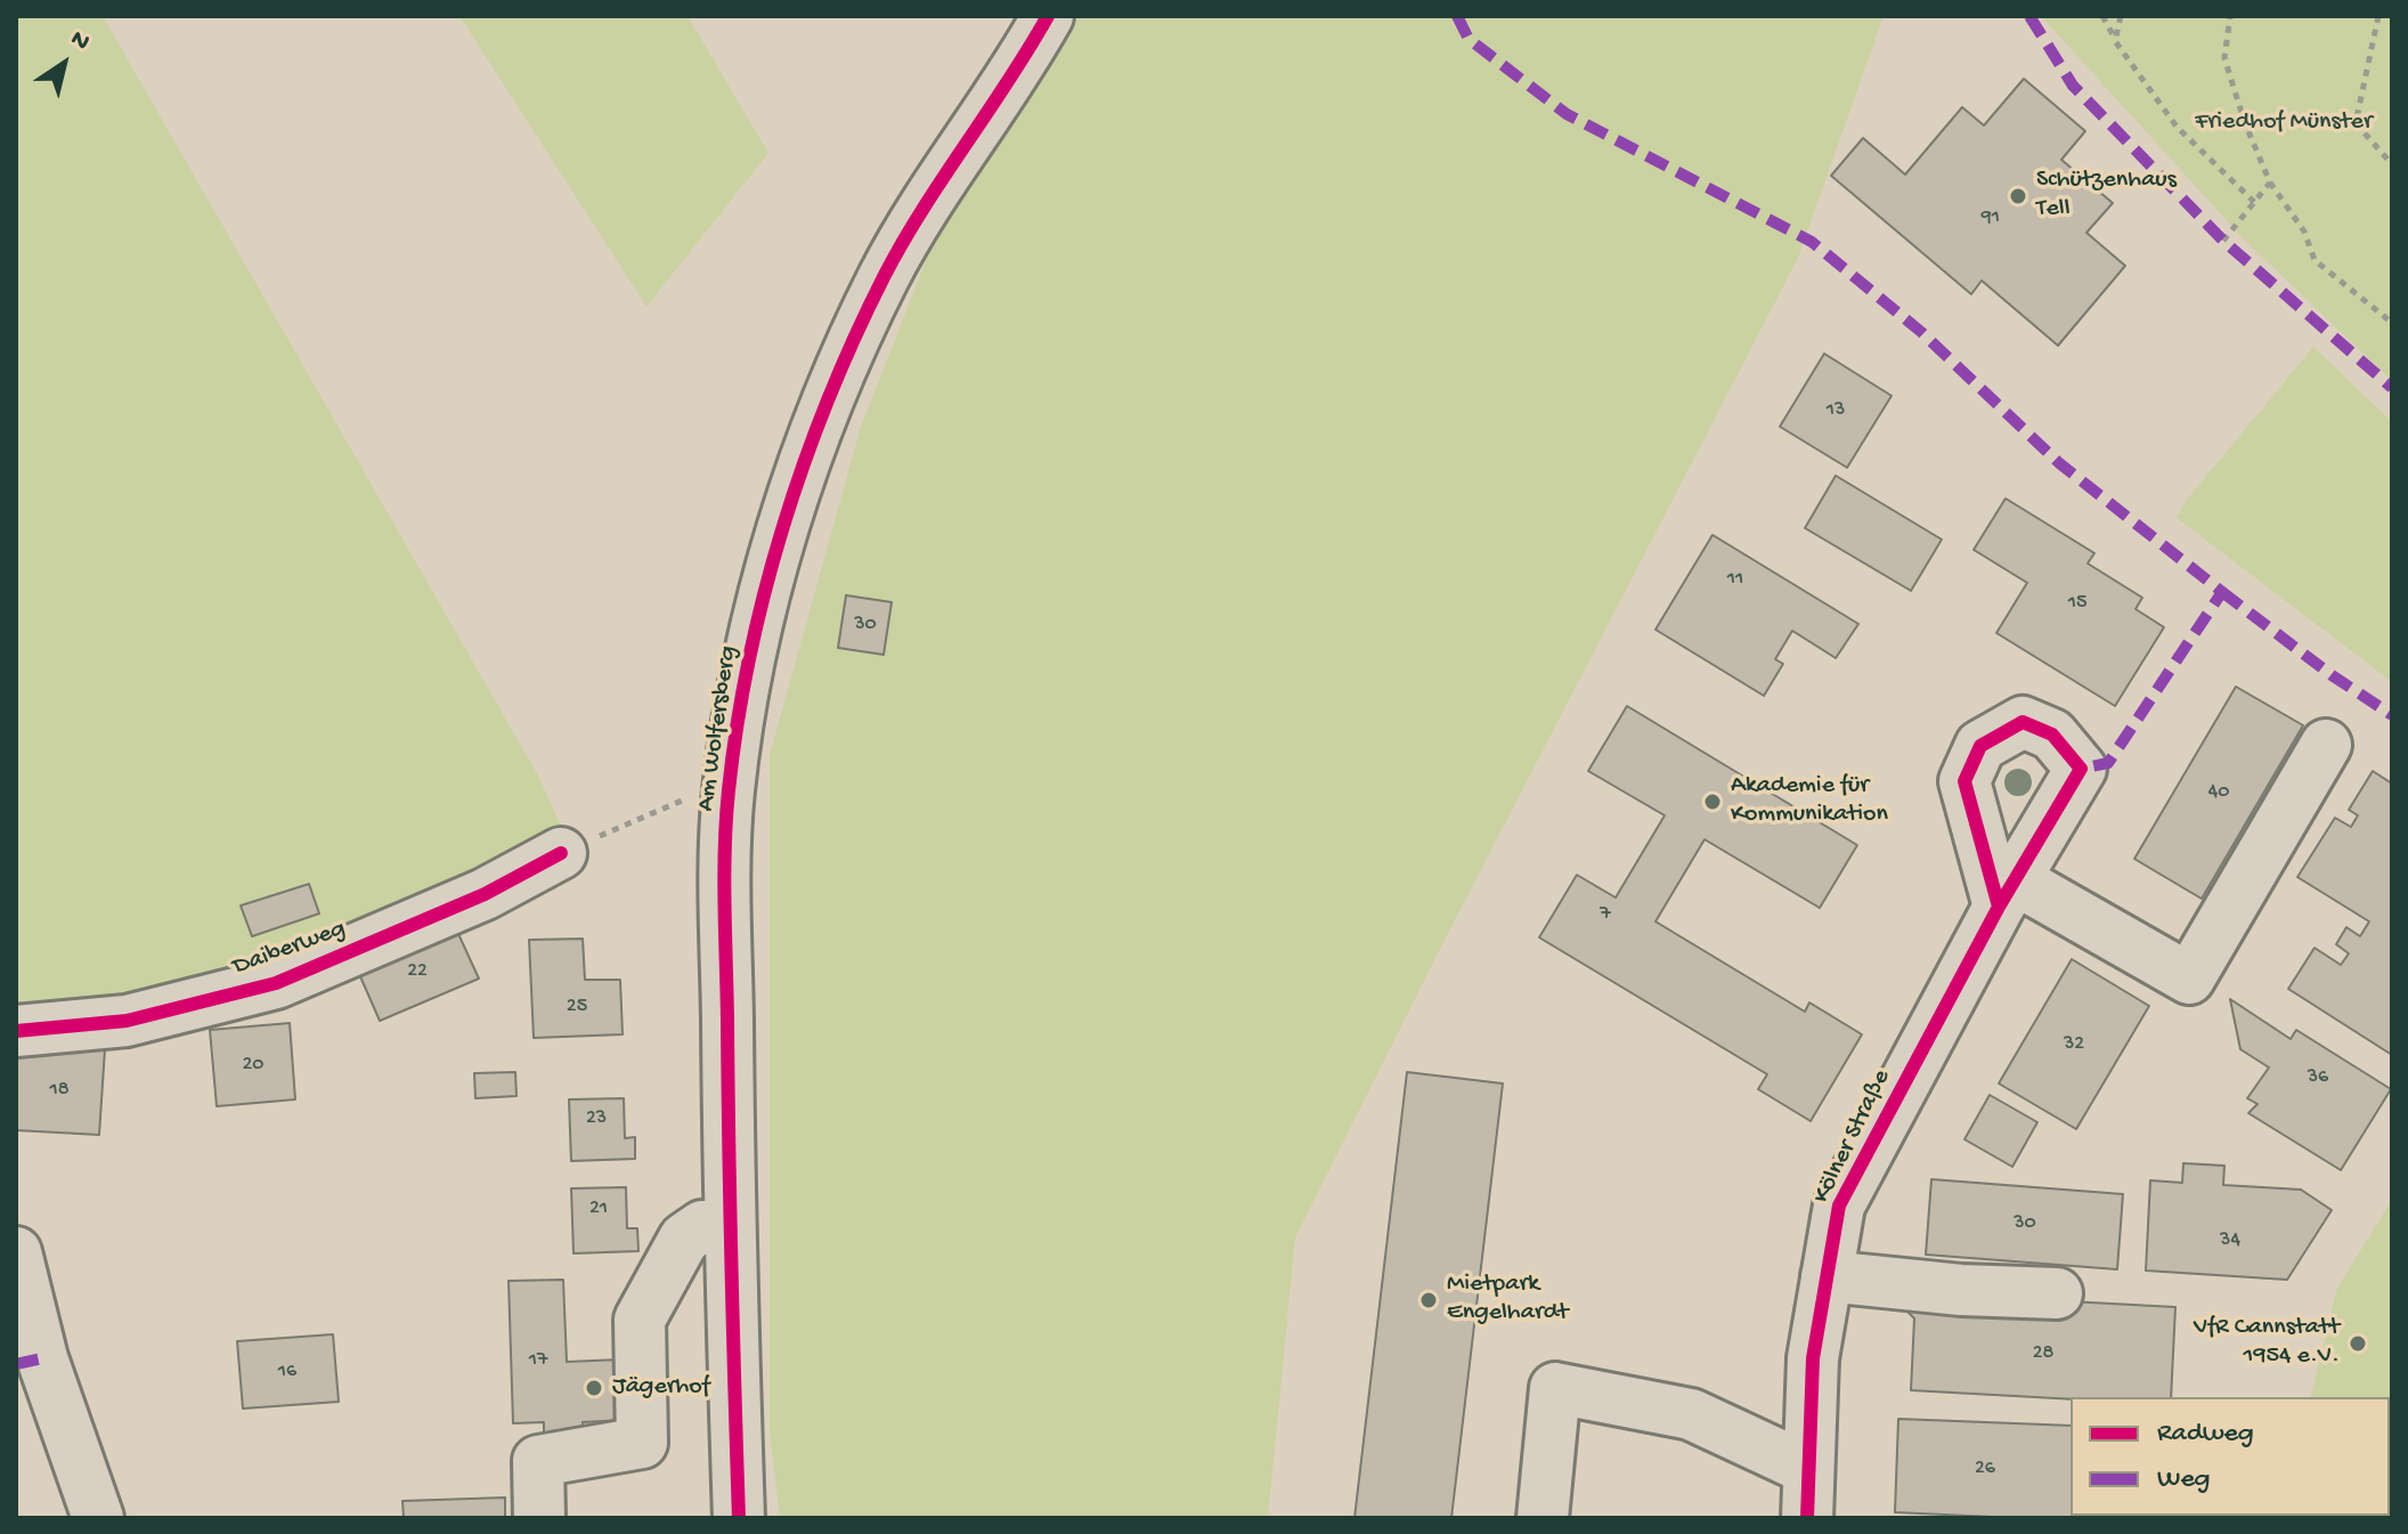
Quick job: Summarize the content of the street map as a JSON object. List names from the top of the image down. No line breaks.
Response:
{"streets":{"street":["Am Wolfersberg","Daiberweg","Kölner Straße"]},"parks":["Friedhof Münster"],"places":["Schützenhaus Tell","Akademie für Kommunikation","Mietpark Engelhardt","VfR Cannstatt 1954 e.V.","Jägerhof"],"house_numbers":["91","13","11","15","30","40","7","22","25","32","20","36","18","23","21","30","34","28","17","16","26"],"legend":["Radweg","Weg"],"north":"top right"}
